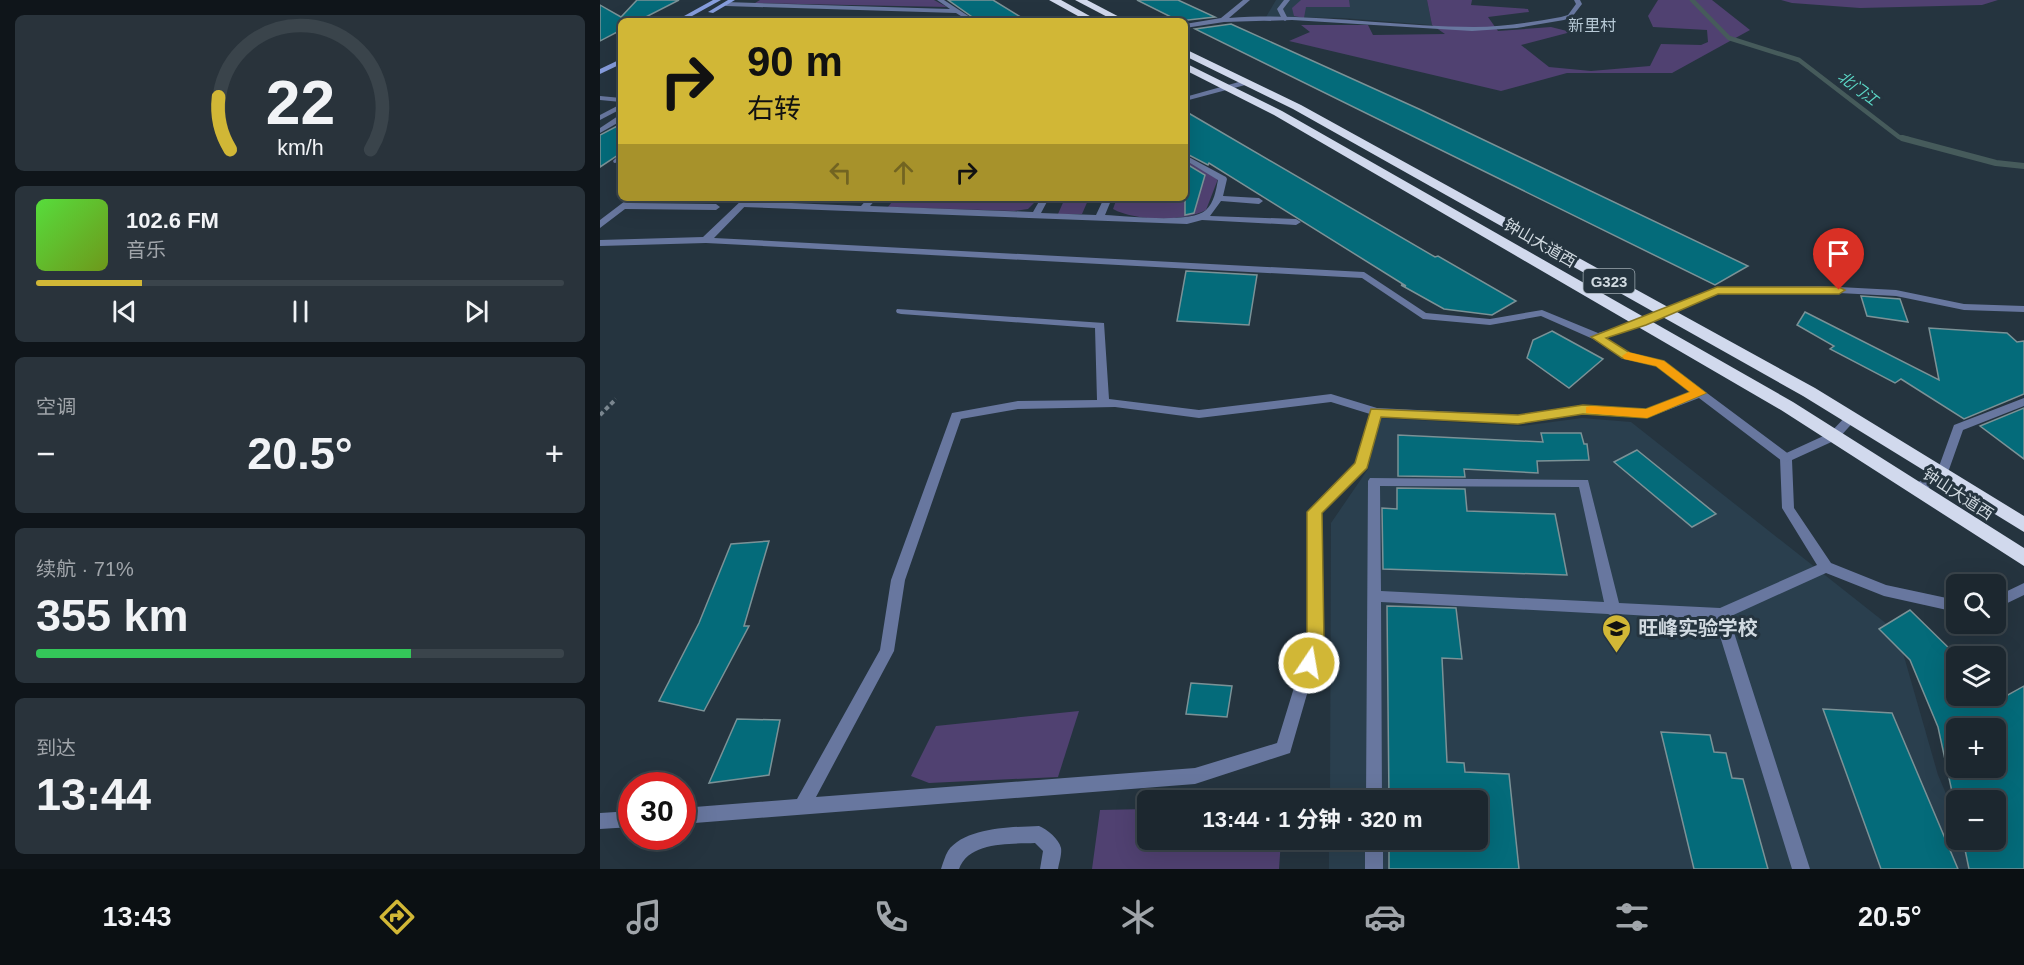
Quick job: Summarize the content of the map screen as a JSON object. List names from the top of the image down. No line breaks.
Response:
{"streets":{"highway":["钟山大道西","G323"]},"districts":["新里村"],"water":["北门江"],"places":{"school or university":["旺峰实验学校"]},"page":{"turn":["90 m","右转"],"song":["102.6 FM","音乐"],"tile":["空调",["续航 · 71%","355 km"],["到达","13:44"]],"heat":["−","20.5°","+"],"map_buttons":["+","−"],"limit":"30","trip":"13:44 · 1 分钟 · 320 m","tabs":["13:43","20.5°"],"gauge":["22","km/h"]}}
